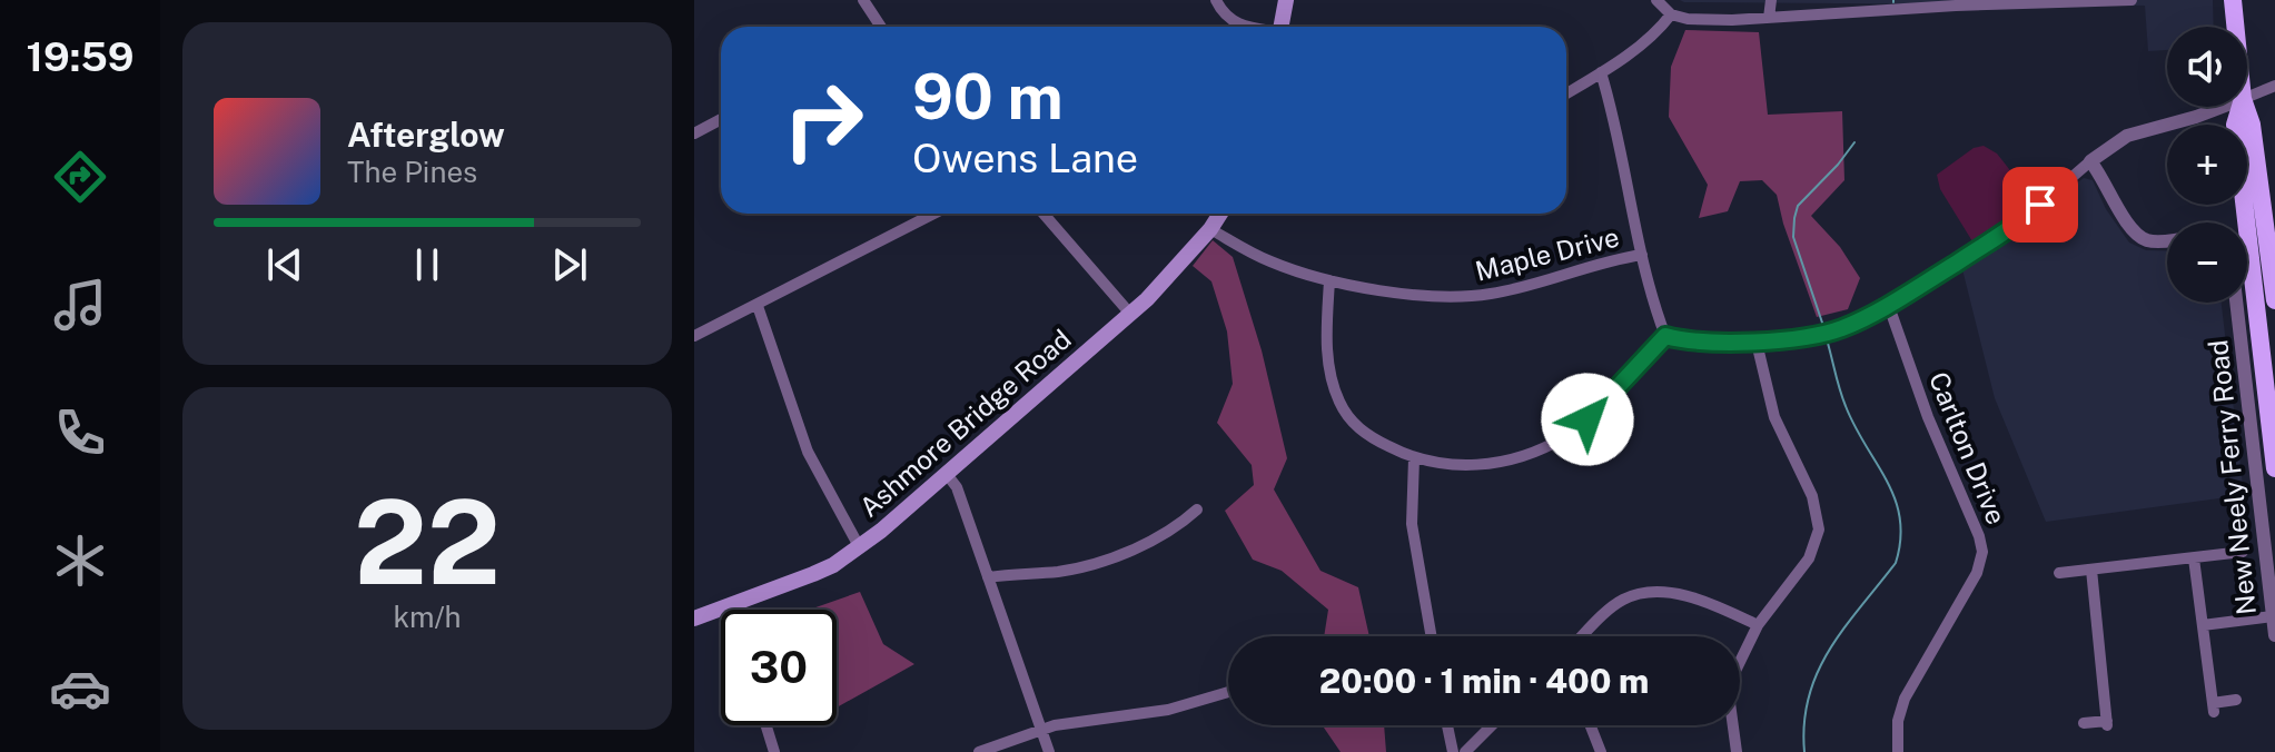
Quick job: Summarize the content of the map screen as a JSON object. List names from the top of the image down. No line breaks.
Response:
{"streets":{"main road":["Ashmore Bridge Road"],"street":["Maple Drive","Carlton Drive","New Neely Ferry Road"]},"crossings":[["Maple Drive","Ashmore Bridge Road"]],"page":{"tabs":"19:59","map_buttons":["+","−"],"turn":["90 m","Owens Lane"],"song":["Afterglow","The Pines"],"tile":["22","km/h"],"limit":"30","trip":"20:00 · 1 min · 400 m"}}
